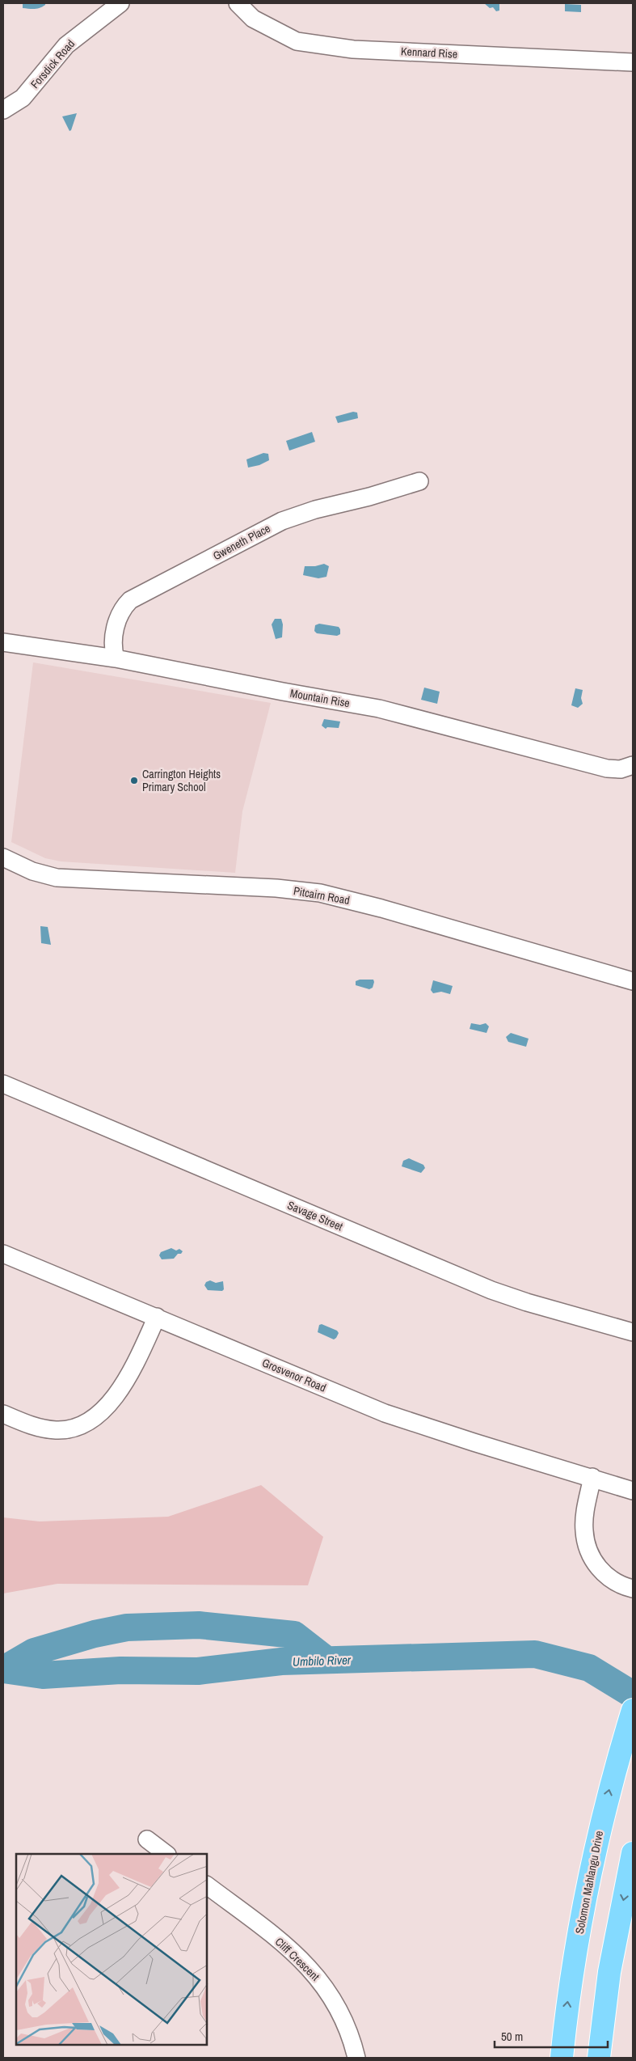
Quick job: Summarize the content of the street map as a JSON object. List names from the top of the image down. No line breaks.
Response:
{"streets":{"highway":["Solomon Mahlangu Drive"],"street":["Kennard Rise","Forsdick Road","Gweneth Place","Mountain Rise","Pitcairn Road","Savage Street","Grosvenor Road","Cliff Crescent"]},"crossings":[["Gweneth Place","Mountain Rise"]],"water":["Umbilo River"],"places":["Carrington Heights Primary School"],"scale_bar":"50 m"}
